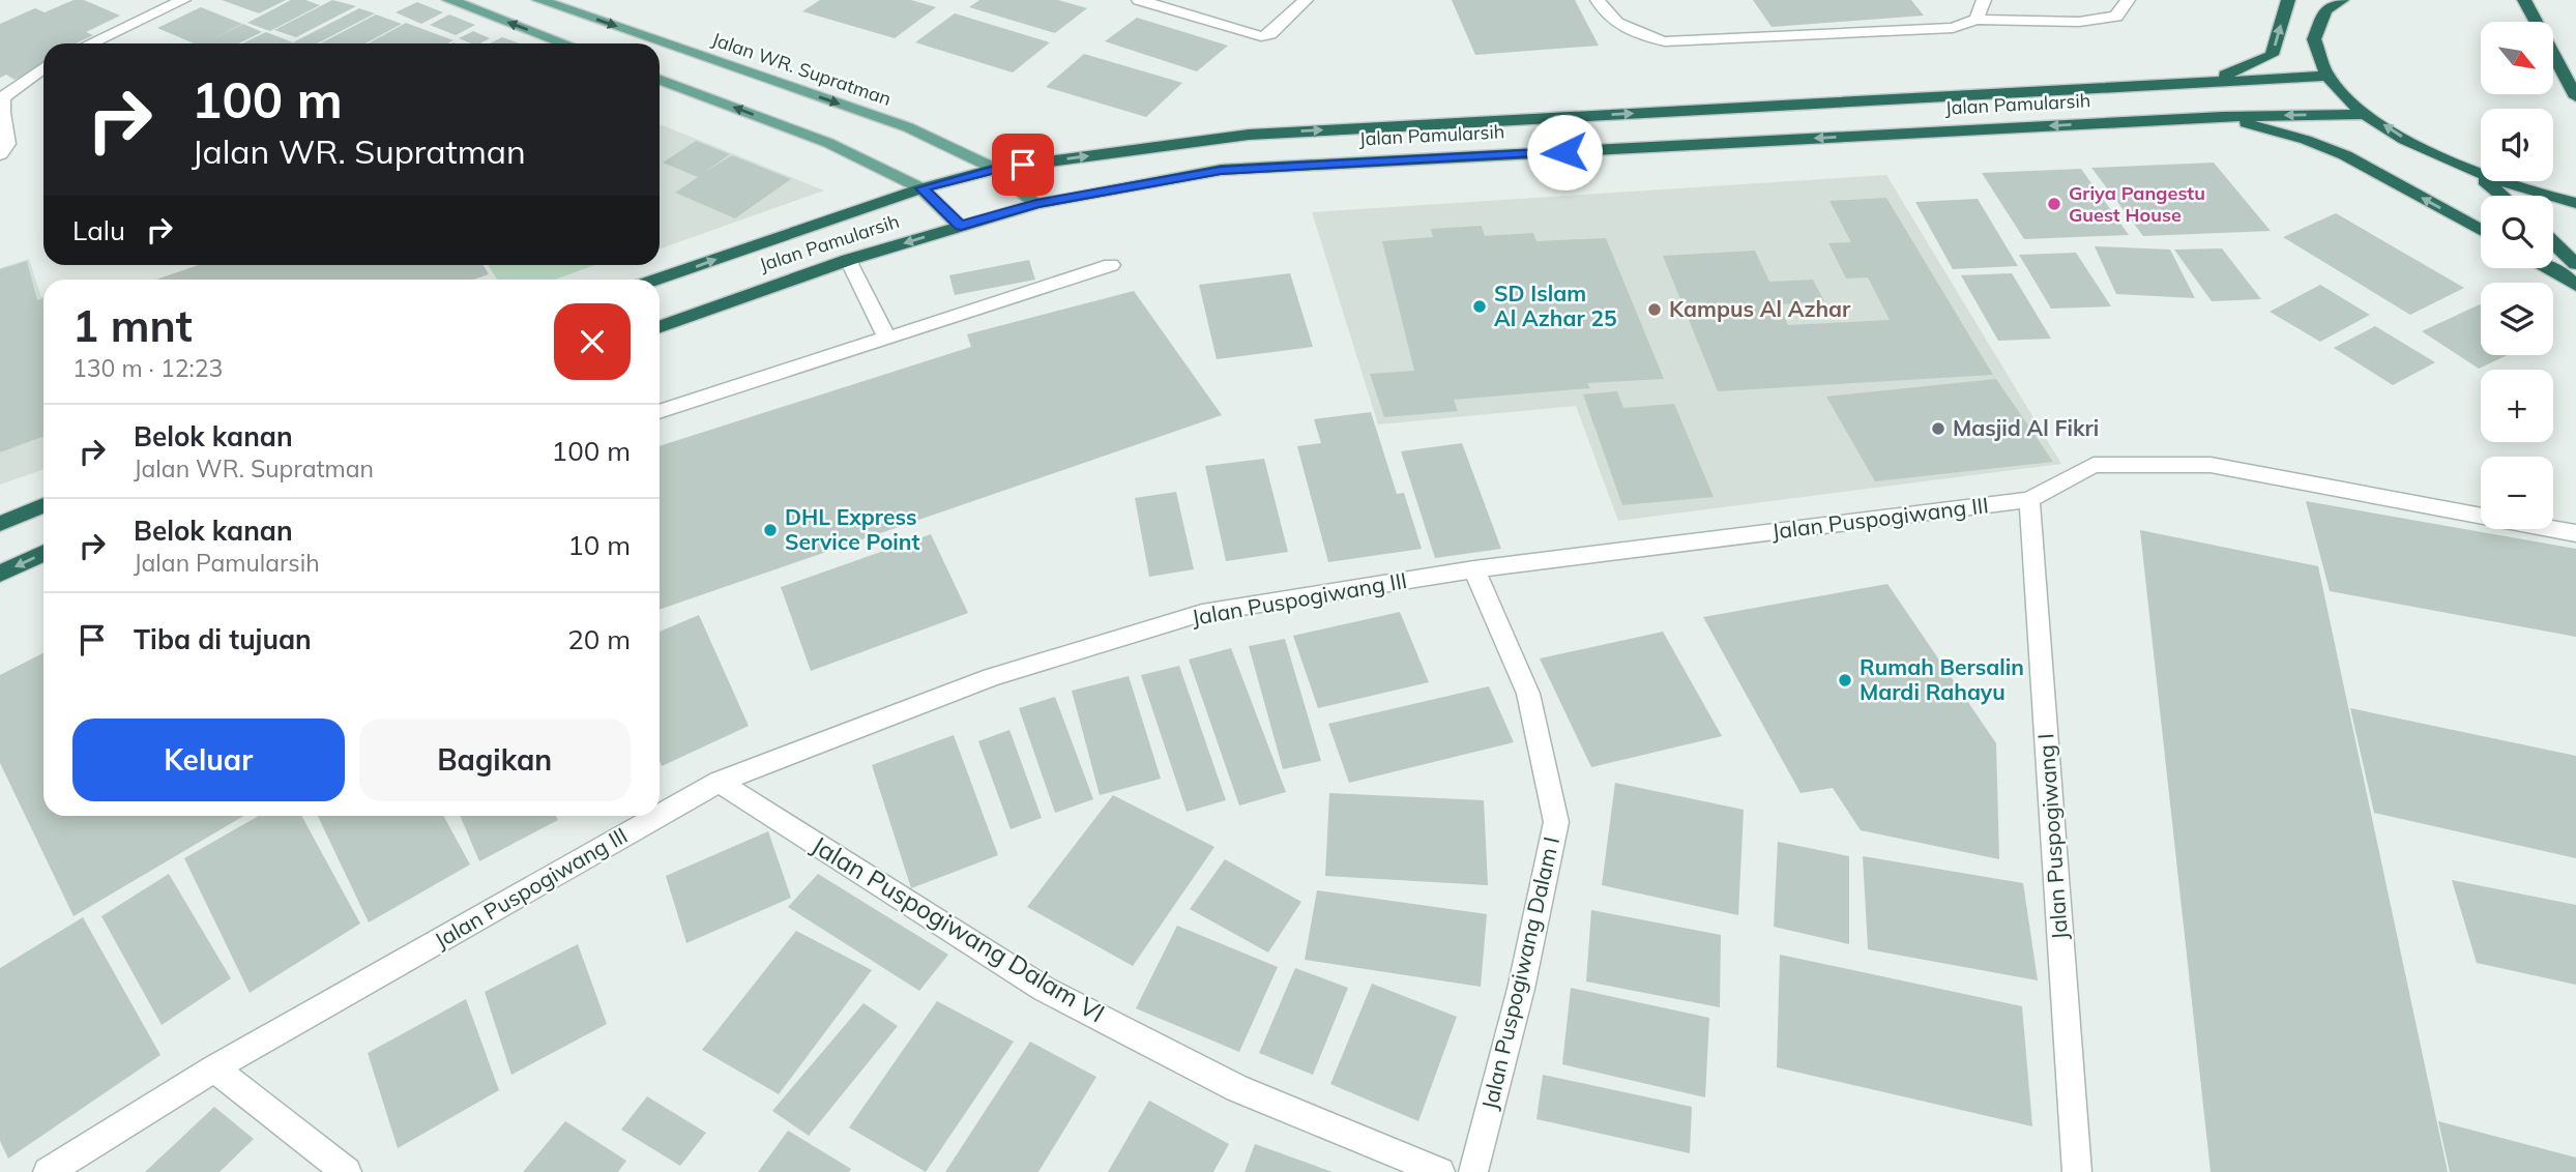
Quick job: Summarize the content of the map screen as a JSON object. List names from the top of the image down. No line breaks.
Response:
{"streets":{"highway":["Jalan Pamularsih"],"main road":["Jalan WR. Supratman"],"street":["Jalan Puspogiwang III","Jalan Puspogiwang I","Jalan Puspogiwang Dalam VI","Jalan Puspogiwang Dalam I"]},"crossings":[["Jalan WR. Supratman","Jalan Pamularsih"],["Jalan Puspogiwang III","Jalan Puspogiwang I"],["Jalan Puspogiwang III","Jalan Puspogiwang Dalam VI"],["Jalan Puspogiwang III","Jalan Puspogiwang Dalam I"]],"places":["Griya Pangestu Guest House","SD Islam Al Azhar 25","Kampus Al Azhar","Masjid Al Fikri","DHL Express Service Point","Rumah Bersalin Mardi Rahayu"],"north":"bottom right","page":{"map_buttons":["+","−"],"turn":["100 m","Jalan WR. Supratman"],"then":"Lalu","heading":["1 mnt","130 m · 12:23"],"list":[{"name":"Belok kanan","note":"Jalan WR. Supratman","value":"100 m"},{"name":"Belok kanan","note":"Jalan Pamularsih","value":"10 m"},{"name":"Tiba di tujuan","value":"20 m"}],"buttons":["Keluar","Bagikan"]}}
